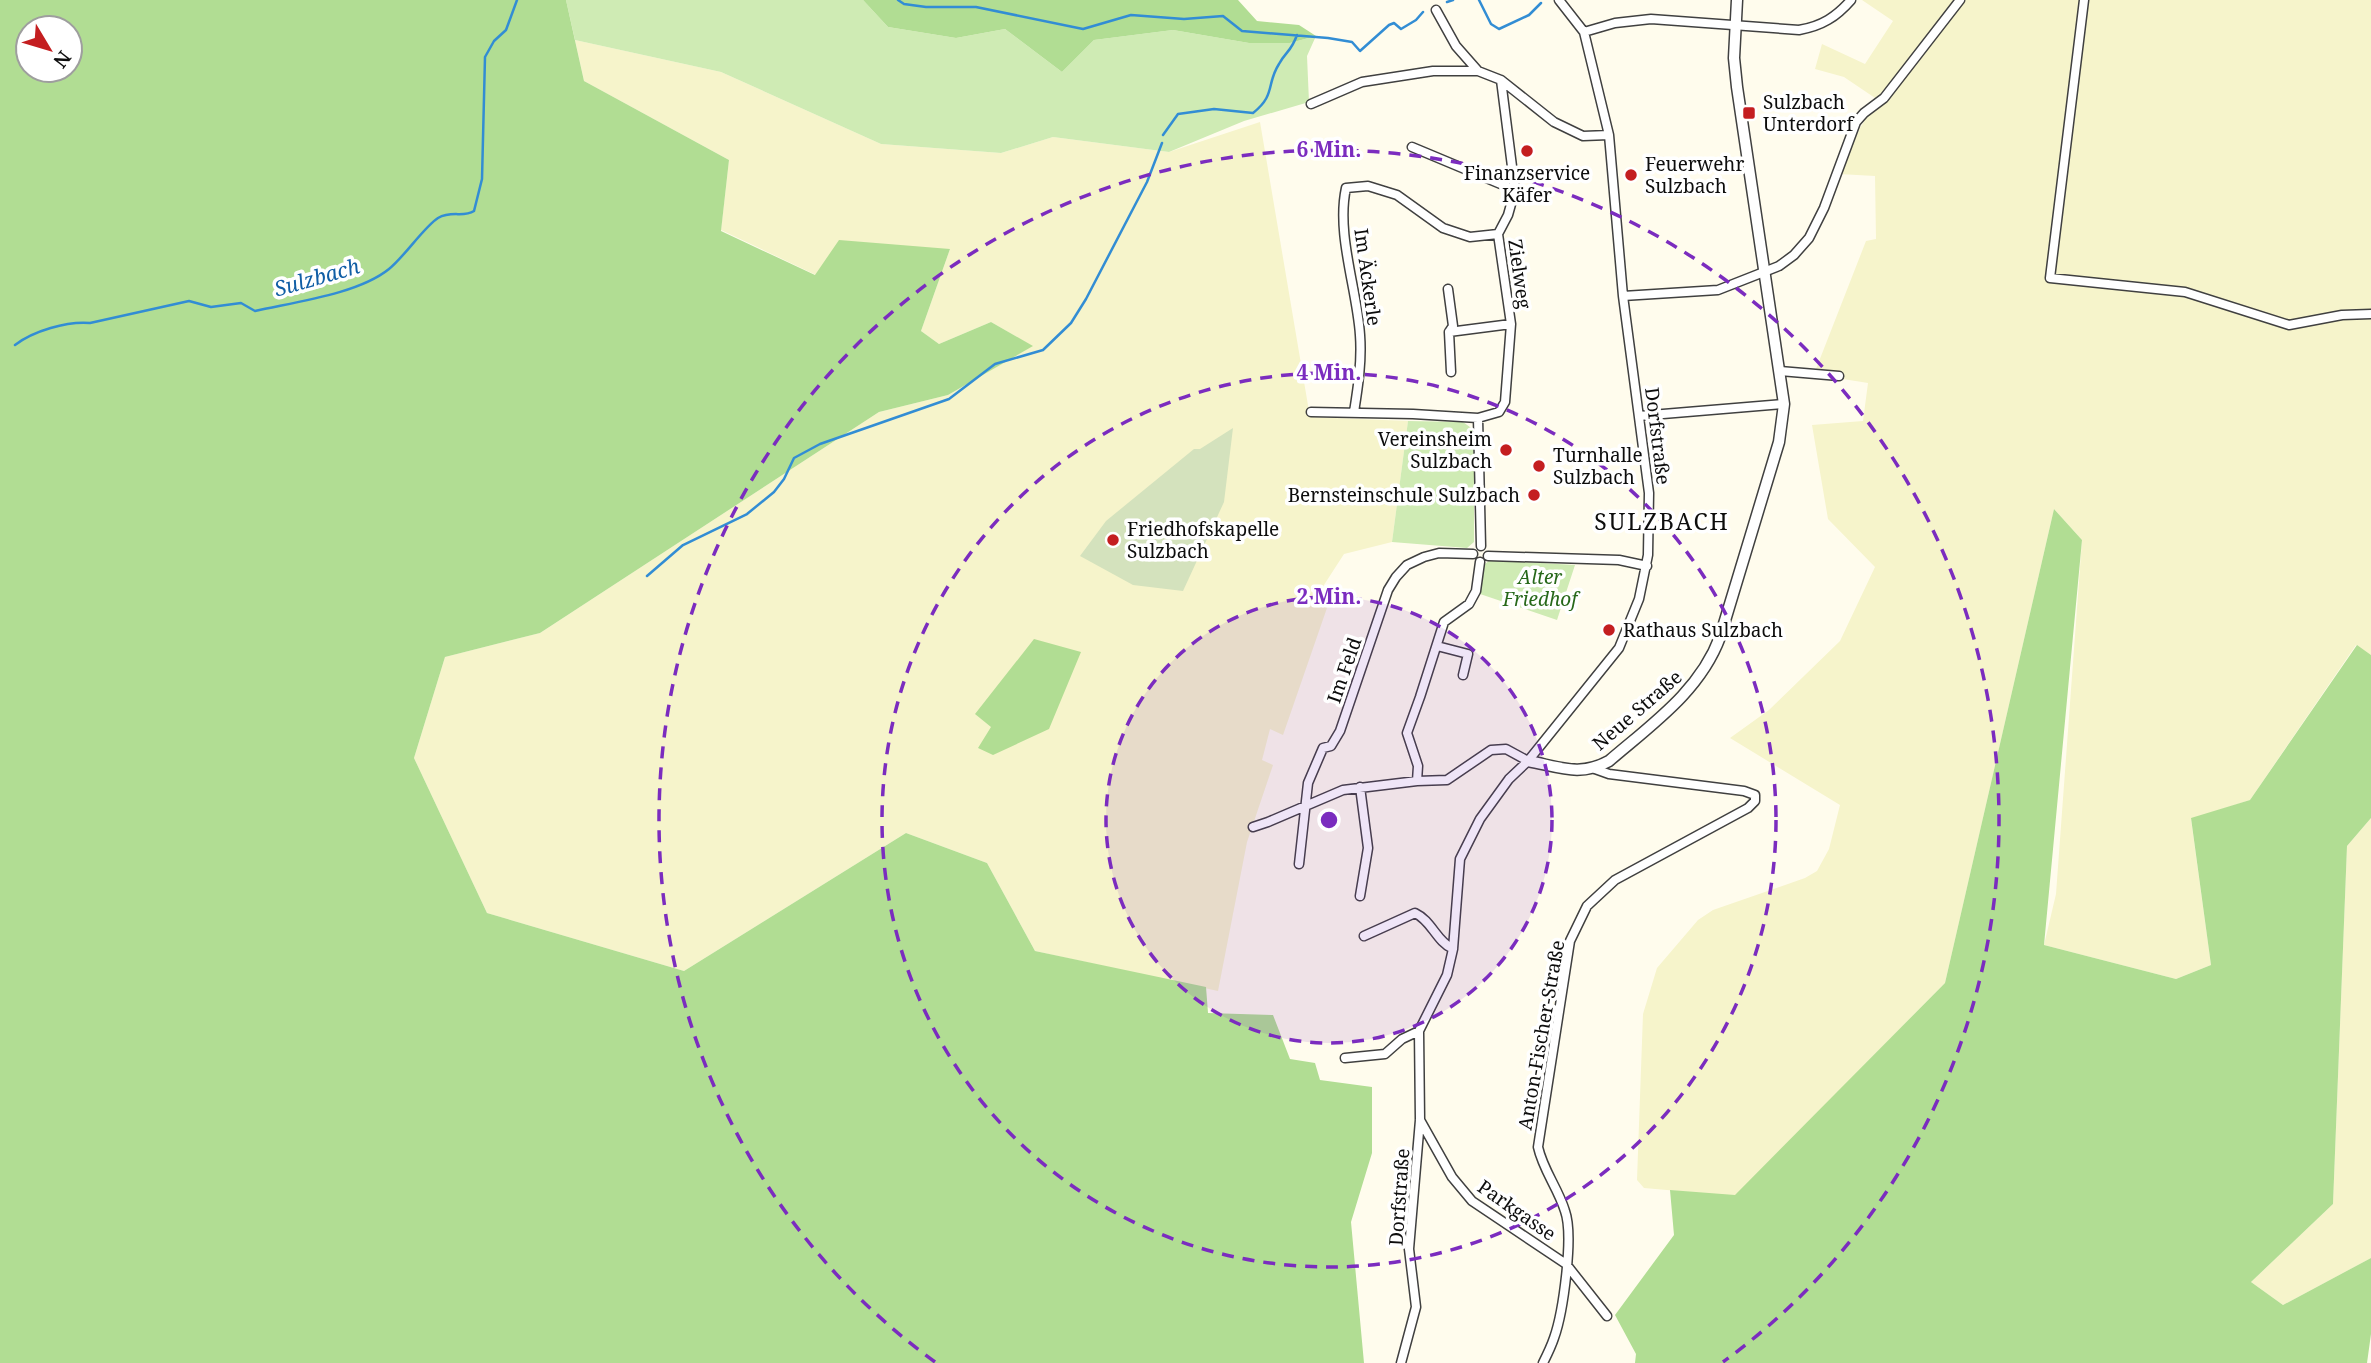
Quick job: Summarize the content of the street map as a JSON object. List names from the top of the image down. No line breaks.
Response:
{"streets":{"street":["Zielweg","Im Äckerle","Dorfstraße","Im Feld","Neue Straße","Anton-Fischer-Straße","Parkgasse"]},"crossings":[["Zielweg","Im Äckerle"],["Dorfstraße","Neue Straße"],["Dorfstraße","Parkgasse"],["Neue Straße","Anton-Fischer-Straße"],["Anton-Fischer-Straße","Parkgasse"]],"districts":["SULZBACH"],"water":["Sulzbach"],"parks":["Alter Friedhof"],"places":{"transit":["Sulzbach Unterdorf"],"other":["Finanzservice Käfer","Feuerwehr Sulzbach","Vereinsheim Sulzbach","Turnhalle Sulzbach","Bernsteinschule Sulzbach","Friedhofskapelle Sulzbach","Rathaus Sulzbach"]},"north":"bottom right","rings":["6 Min.","4 Min.","2 Min."]}
